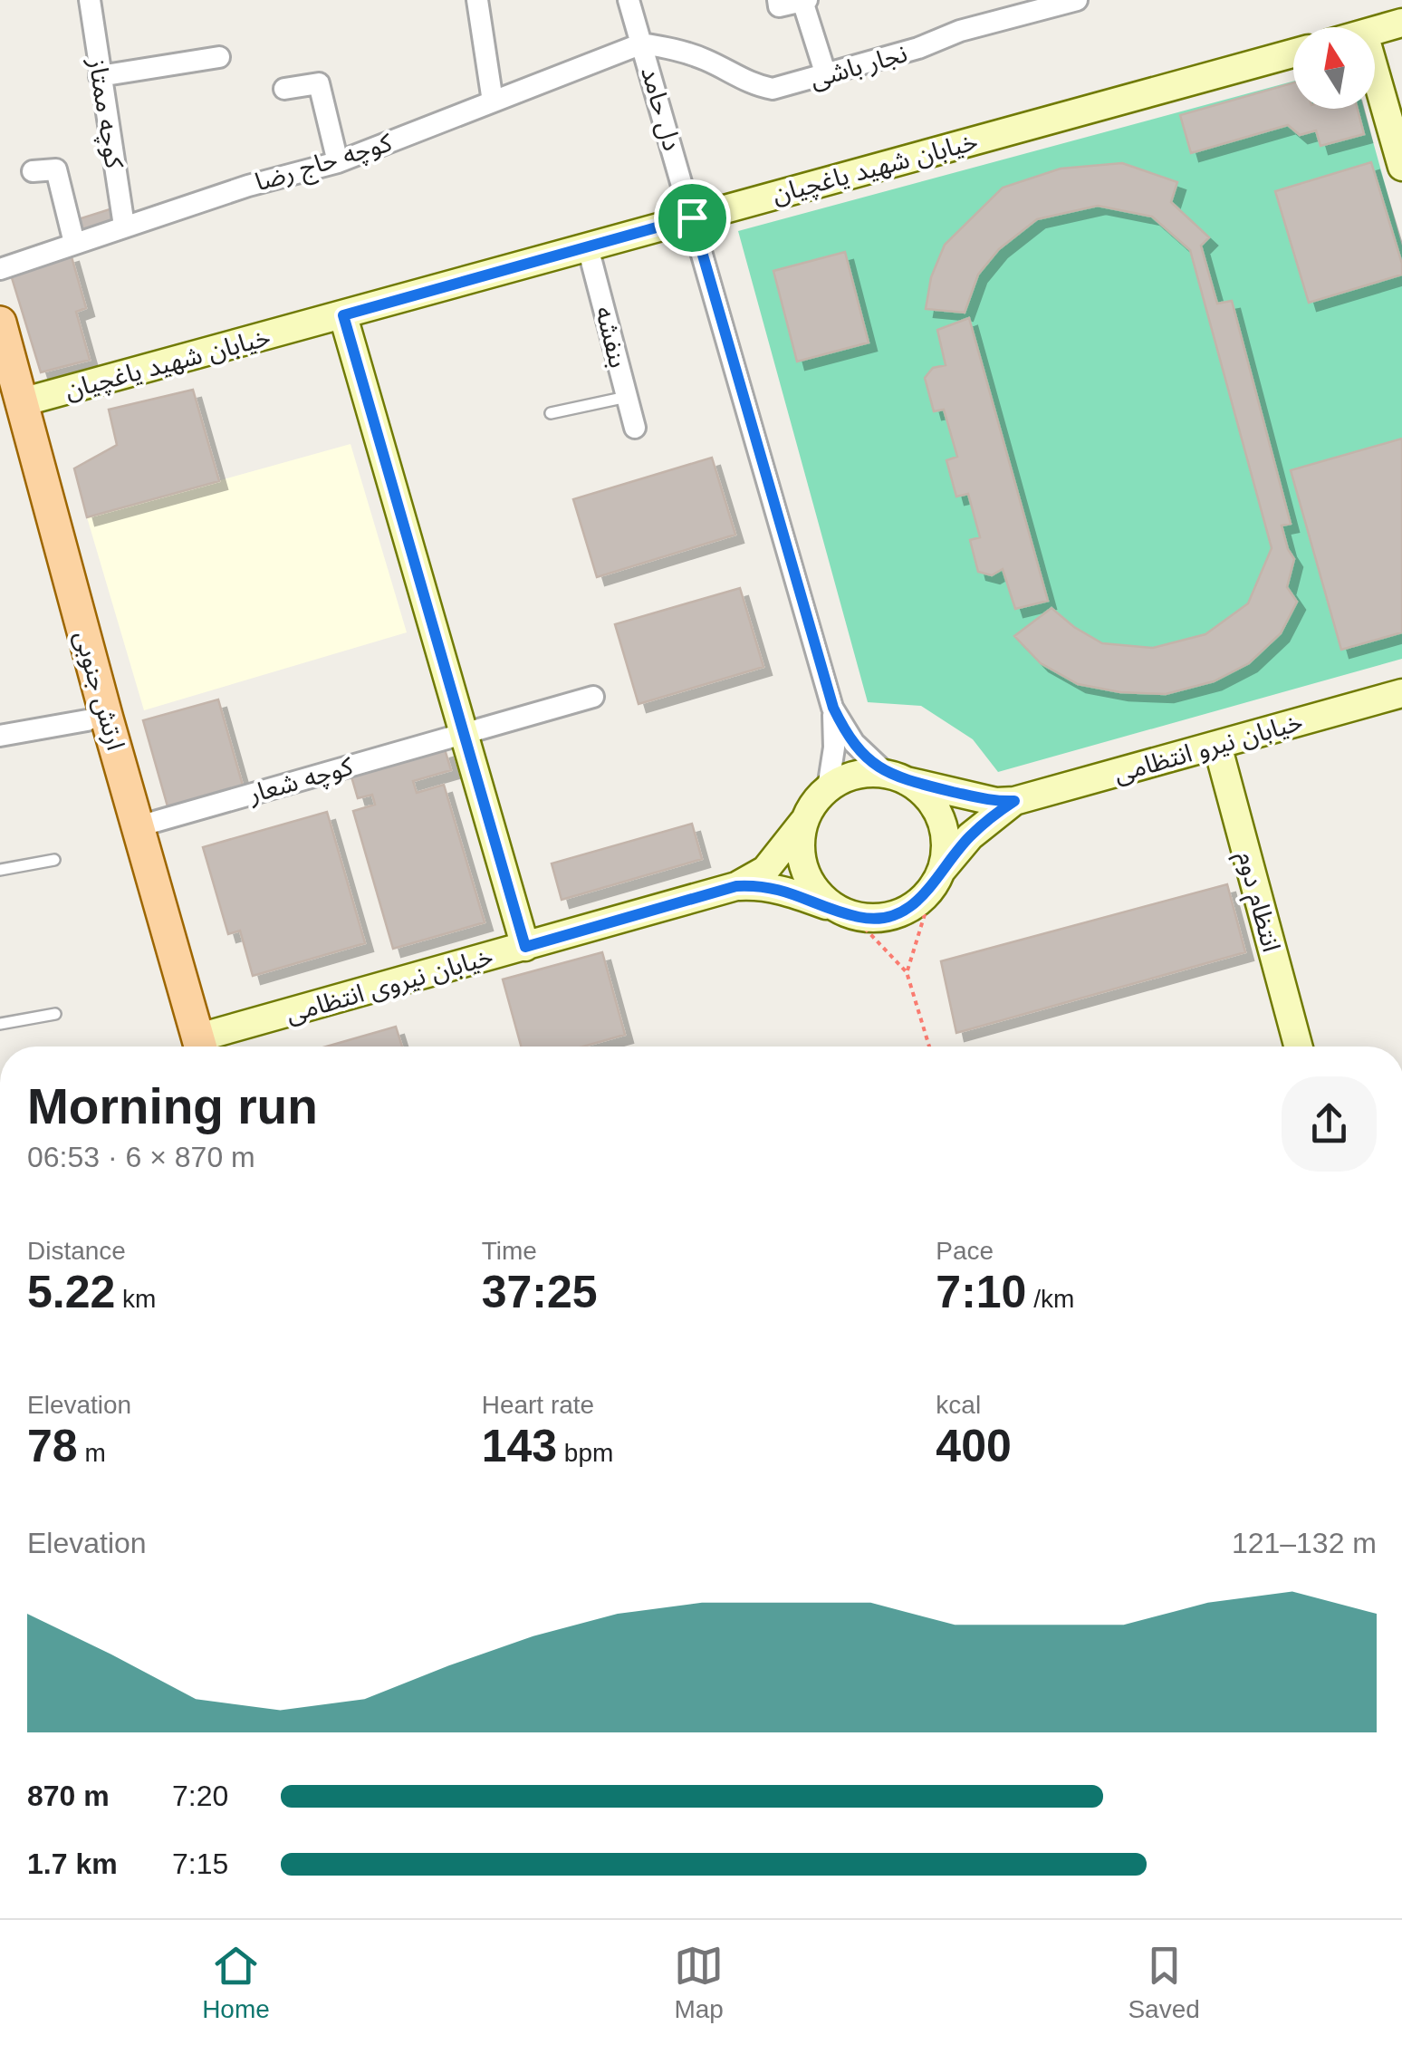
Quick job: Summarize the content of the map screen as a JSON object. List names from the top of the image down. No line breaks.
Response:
{"streets":{"main road":["ارتش جنوبی"],"street":["نجار باشی","دل حامد","کوچه ممتاز","کوچه حاج رضا","خیابان شهید یاغچیان","بنفشه","خیابان نیرو انتظامی","کوچه شعار","انتظام دوم","خیابان نیروی انتظامی"]},"crossings":[["نجار باشی","دل حامد"],["نجار باشی","کوچه حاج رضا"],["دل حامد","کوچه حاج رضا"],["دل حامد","خیابان شهید یاغچیان"],["کوچه ممتاز","کوچه حاج رضا"],["خیابان شهید یاغچیان","بنفشه"],["خیابان شهید یاغچیان","ارتش جنوبی"],["ارتش جنوبی","کوچه شعار"],["خیابان نیرو انتظامی","انتظام دوم"],["خیابان نیرو انتظامی","خیابان نیروی انتظامی"]],"north":"top","page":{"heading":["Morning run","06:53 · 6 × 870 m"],"stats":[["Distance","5.22 km"],["Time","37:25"],["Pace","7:10 /km"],["Elevation","78 m"],["Heart rate","143 bpm"],["kcal","400"]],"chart":["Elevation","121–132 m"],"list":[{"name":"870 m","note":"7:20"},{"name":"1.7 km","note":"7:15"}],"tabs":["Home","Map","Saved"]}}
